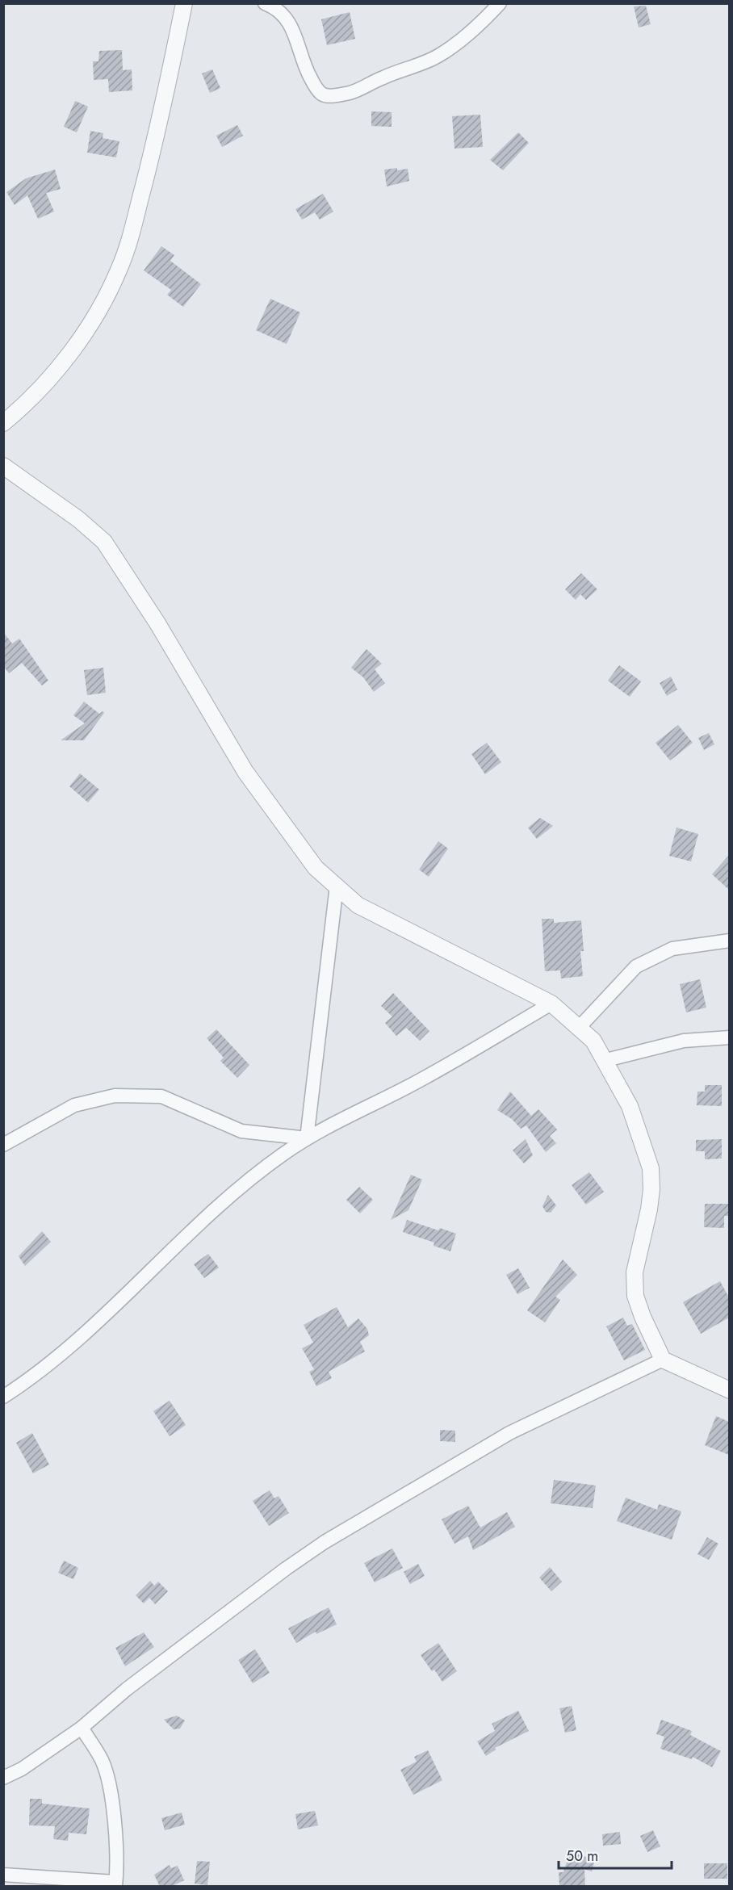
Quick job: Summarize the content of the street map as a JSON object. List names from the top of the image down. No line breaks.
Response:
{"scale_bar":"50 m"}
